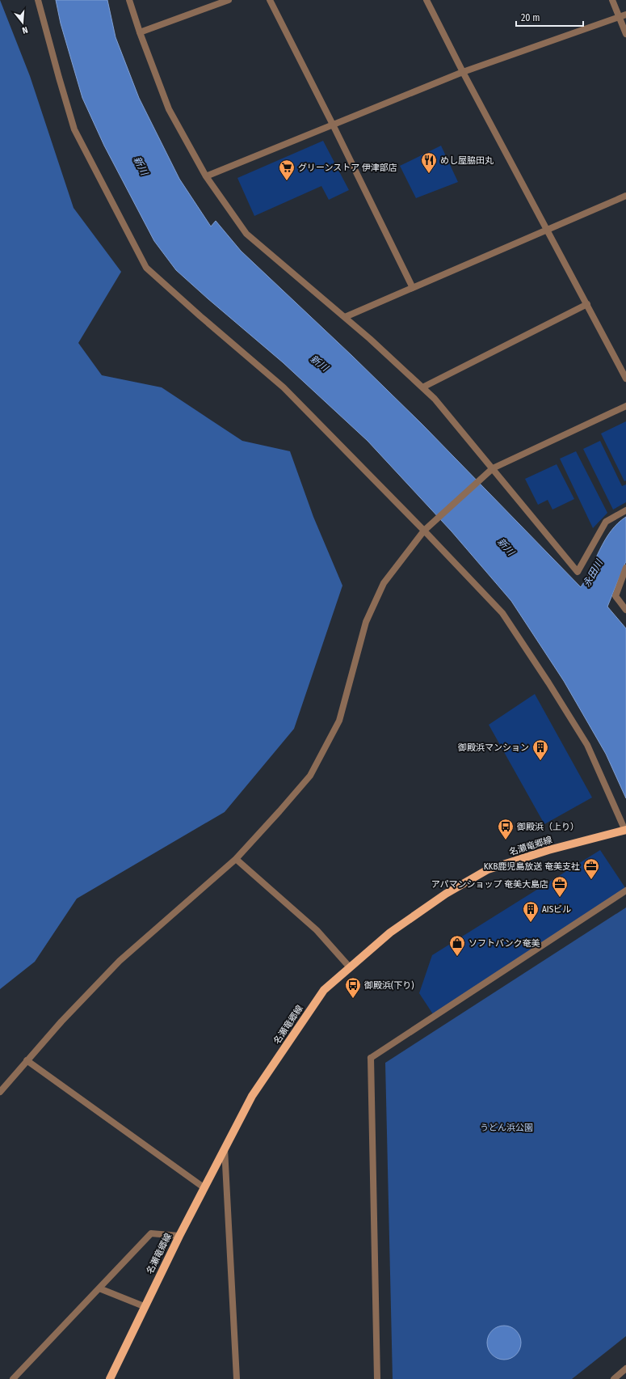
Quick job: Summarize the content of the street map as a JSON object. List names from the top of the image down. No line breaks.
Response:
{"streets":{"main road":["名瀬竜郷線"]},"water":["新川","永田川"],"parks":["うどん浜公園"],"places":{"restaurant":["めし屋脇田丸"],"supermarket":["グリーンストア 伊津部店"],"building":["御殿浜マンション","AISビル"],"bus stop":["御殿浜（上り）","御殿浜(下り)"],"office":["KKB鹿児島放送 奄美支社","アパマンショップ 奄美大島店"],"shop":["ソフトバンク奄美"]},"scale_bar":"20 m","north":"bottom"}
